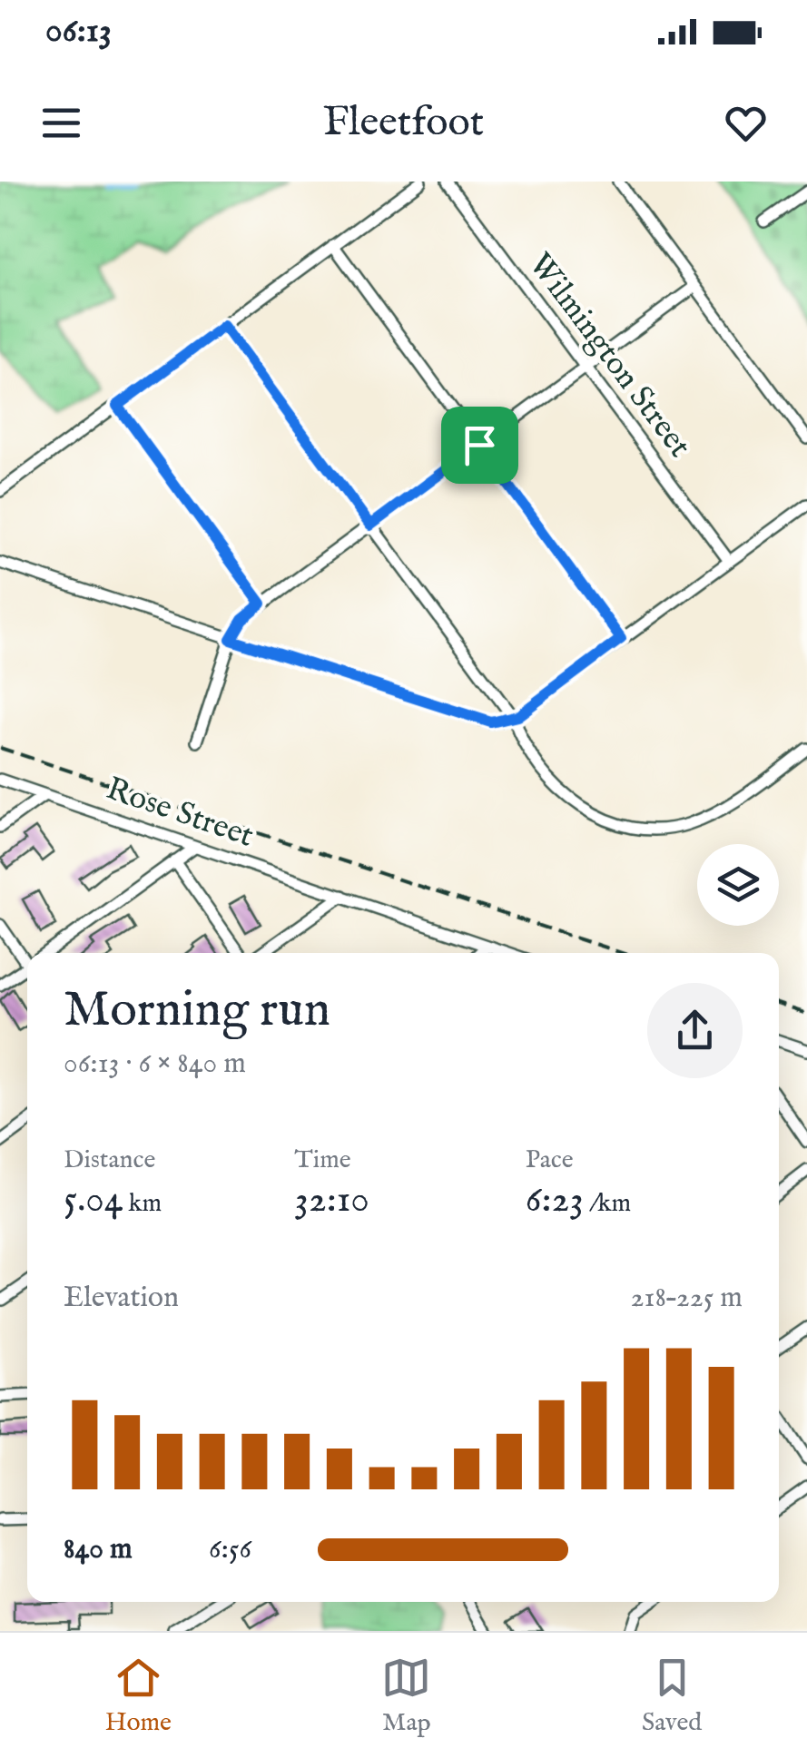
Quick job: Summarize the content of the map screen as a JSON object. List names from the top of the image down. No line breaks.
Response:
{"streets":{"street":["Wilmington Street","Rose Street"]},"page":{"status":"06:13","header":"Fleetfoot","heading":["Morning run","06:13 · 6 × 840 m"],"stats":[["Distance","5.04 km"],["Time","32:10"],["Pace","6:23 /km"]],"chart":["Elevation","218–225 m"],"list":[{"name":"840 m","note":"6:56"}],"tabs":["Home","Map","Saved"]}}
